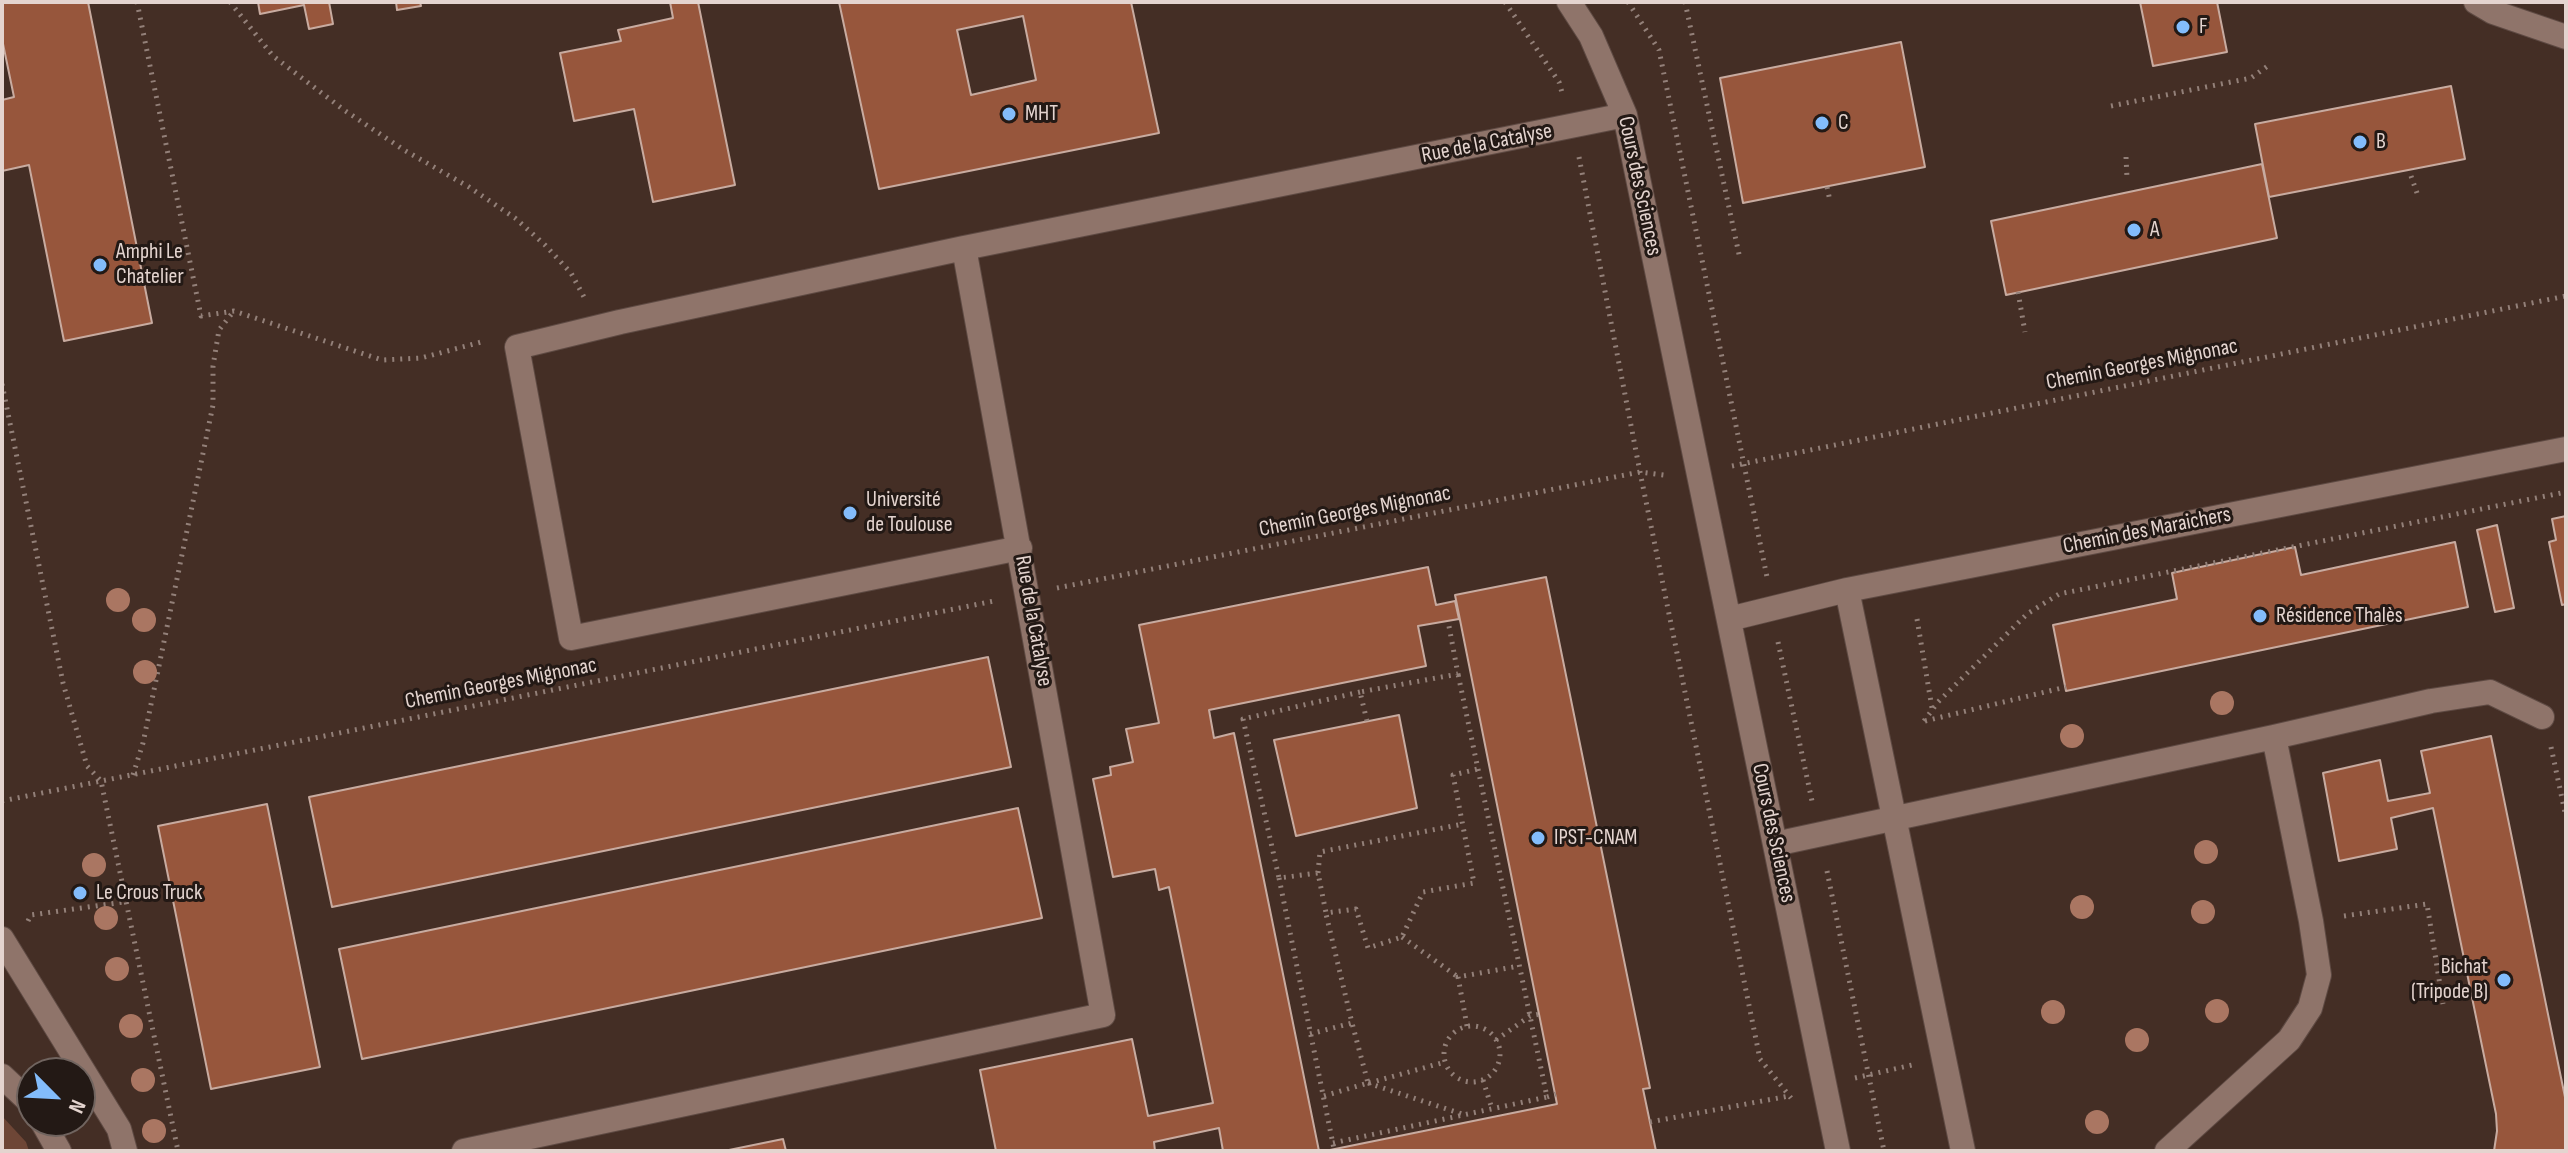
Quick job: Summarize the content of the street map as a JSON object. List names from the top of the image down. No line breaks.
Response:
{"streets":{"street":["Rue de la Catalyse","Cours des Sciences","Chemin des Maraichers"],"path":["Chemin Georges Mignonac"]},"crossings":[["Rue de la Catalyse","Cours des Sciences"],["Rue de la Catalyse","Chemin Georges Mignonac"],["Cours des Sciences","Chemin des Maraichers"]],"places":["F","MHT","C","B","A","Amphi Le Chatelier","Université de Toulouse","Résidence Thalès","IPST-CNAM","Le Crous Truck","Bichat (Tripode B)"],"north":"bottom right"}
